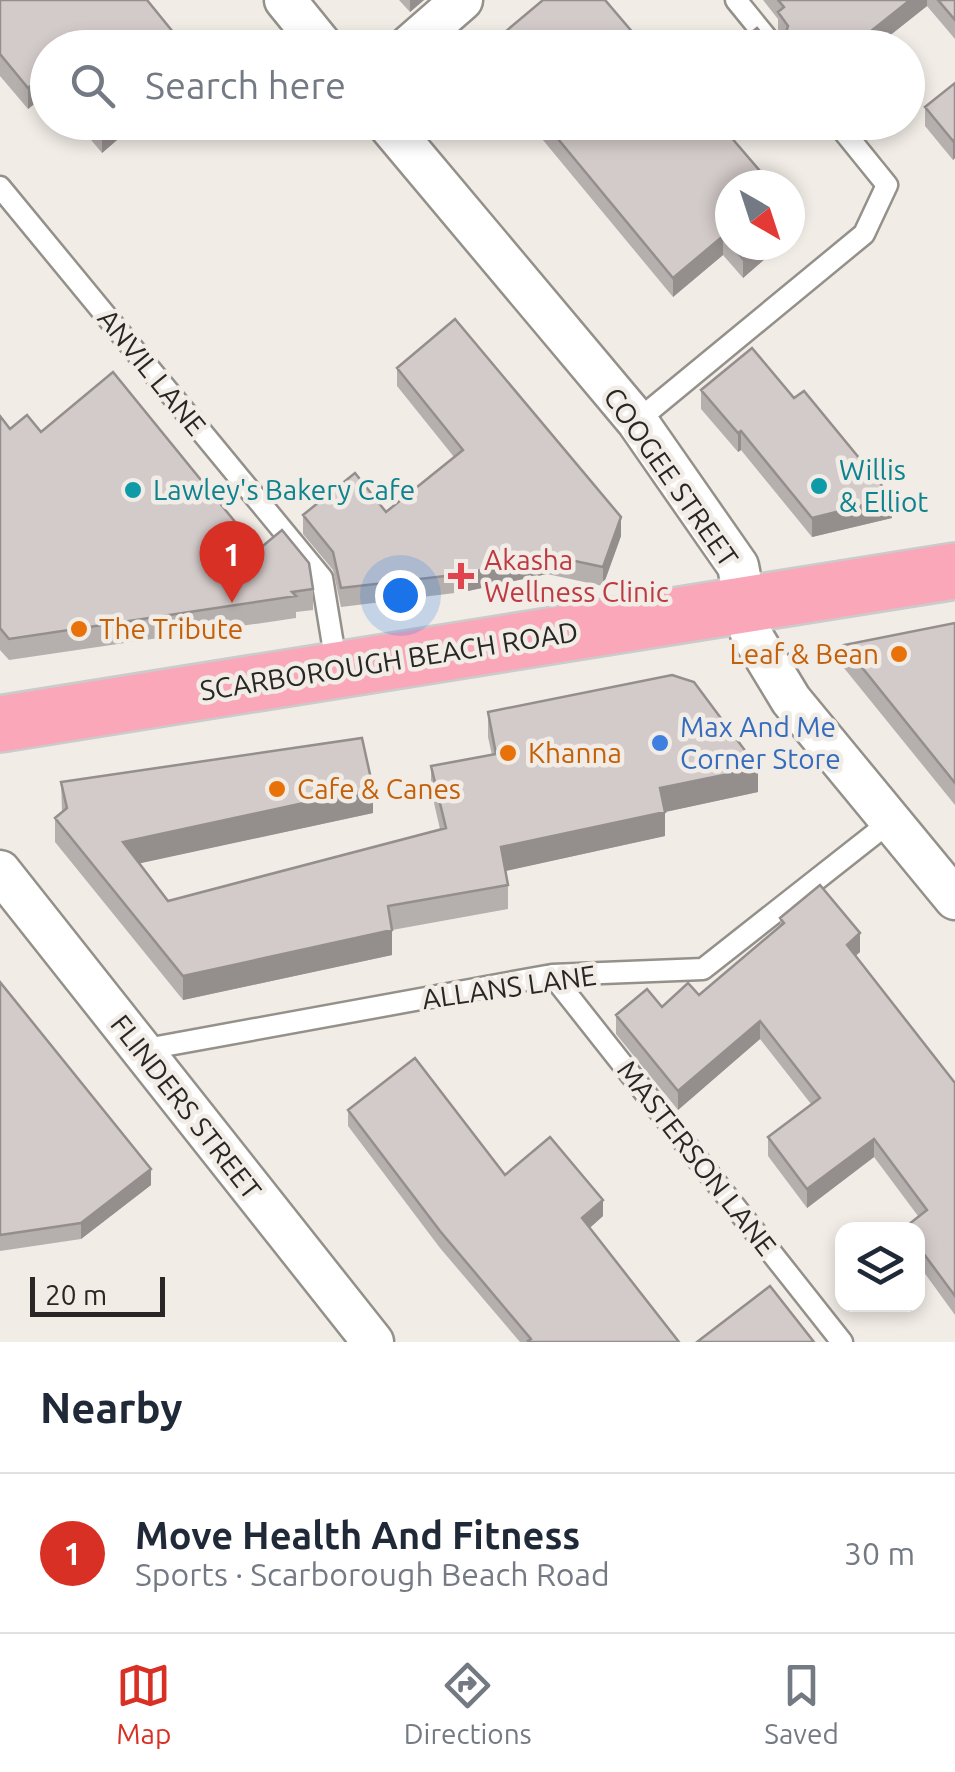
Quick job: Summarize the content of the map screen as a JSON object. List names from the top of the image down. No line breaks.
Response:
{"streets":{"main road":["SCARBOROUGH BEACH ROAD"],"street":["COOGEE STREET","FLINDERS STREET"],"lane":["ANVIL LANE","ALLANS LANE","MASTERSON LANE"]},"crossings":[["ANVIL LANE","SCARBOROUGH BEACH ROAD"],["COOGEE STREET","SCARBOROUGH BEACH ROAD"],["COOGEE STREET","ALLANS LANE"],["ALLANS LANE","FLINDERS STREET"],["ALLANS LANE","MASTERSON LANE"]],"places":{"other":["Willis & Elliot","Lawley's Bakery Cafe","The Tribute","Leaf & Bean","Max And Me Corner Store","Khanna","Cafe & Canes"],"health":["Akasha Wellness Clinic"]},"scale_bar":"20 m","north":"bottom right","page":{"search":"Search here","pins":"1","scale":"20 m","heading":"Nearby","list":[{"mark":"1","name":"Move Health And Fitness","note":"Sports · Scarborough Beach Road","value":"30 m"}],"nav":["Map","Directions","Saved"]}}
